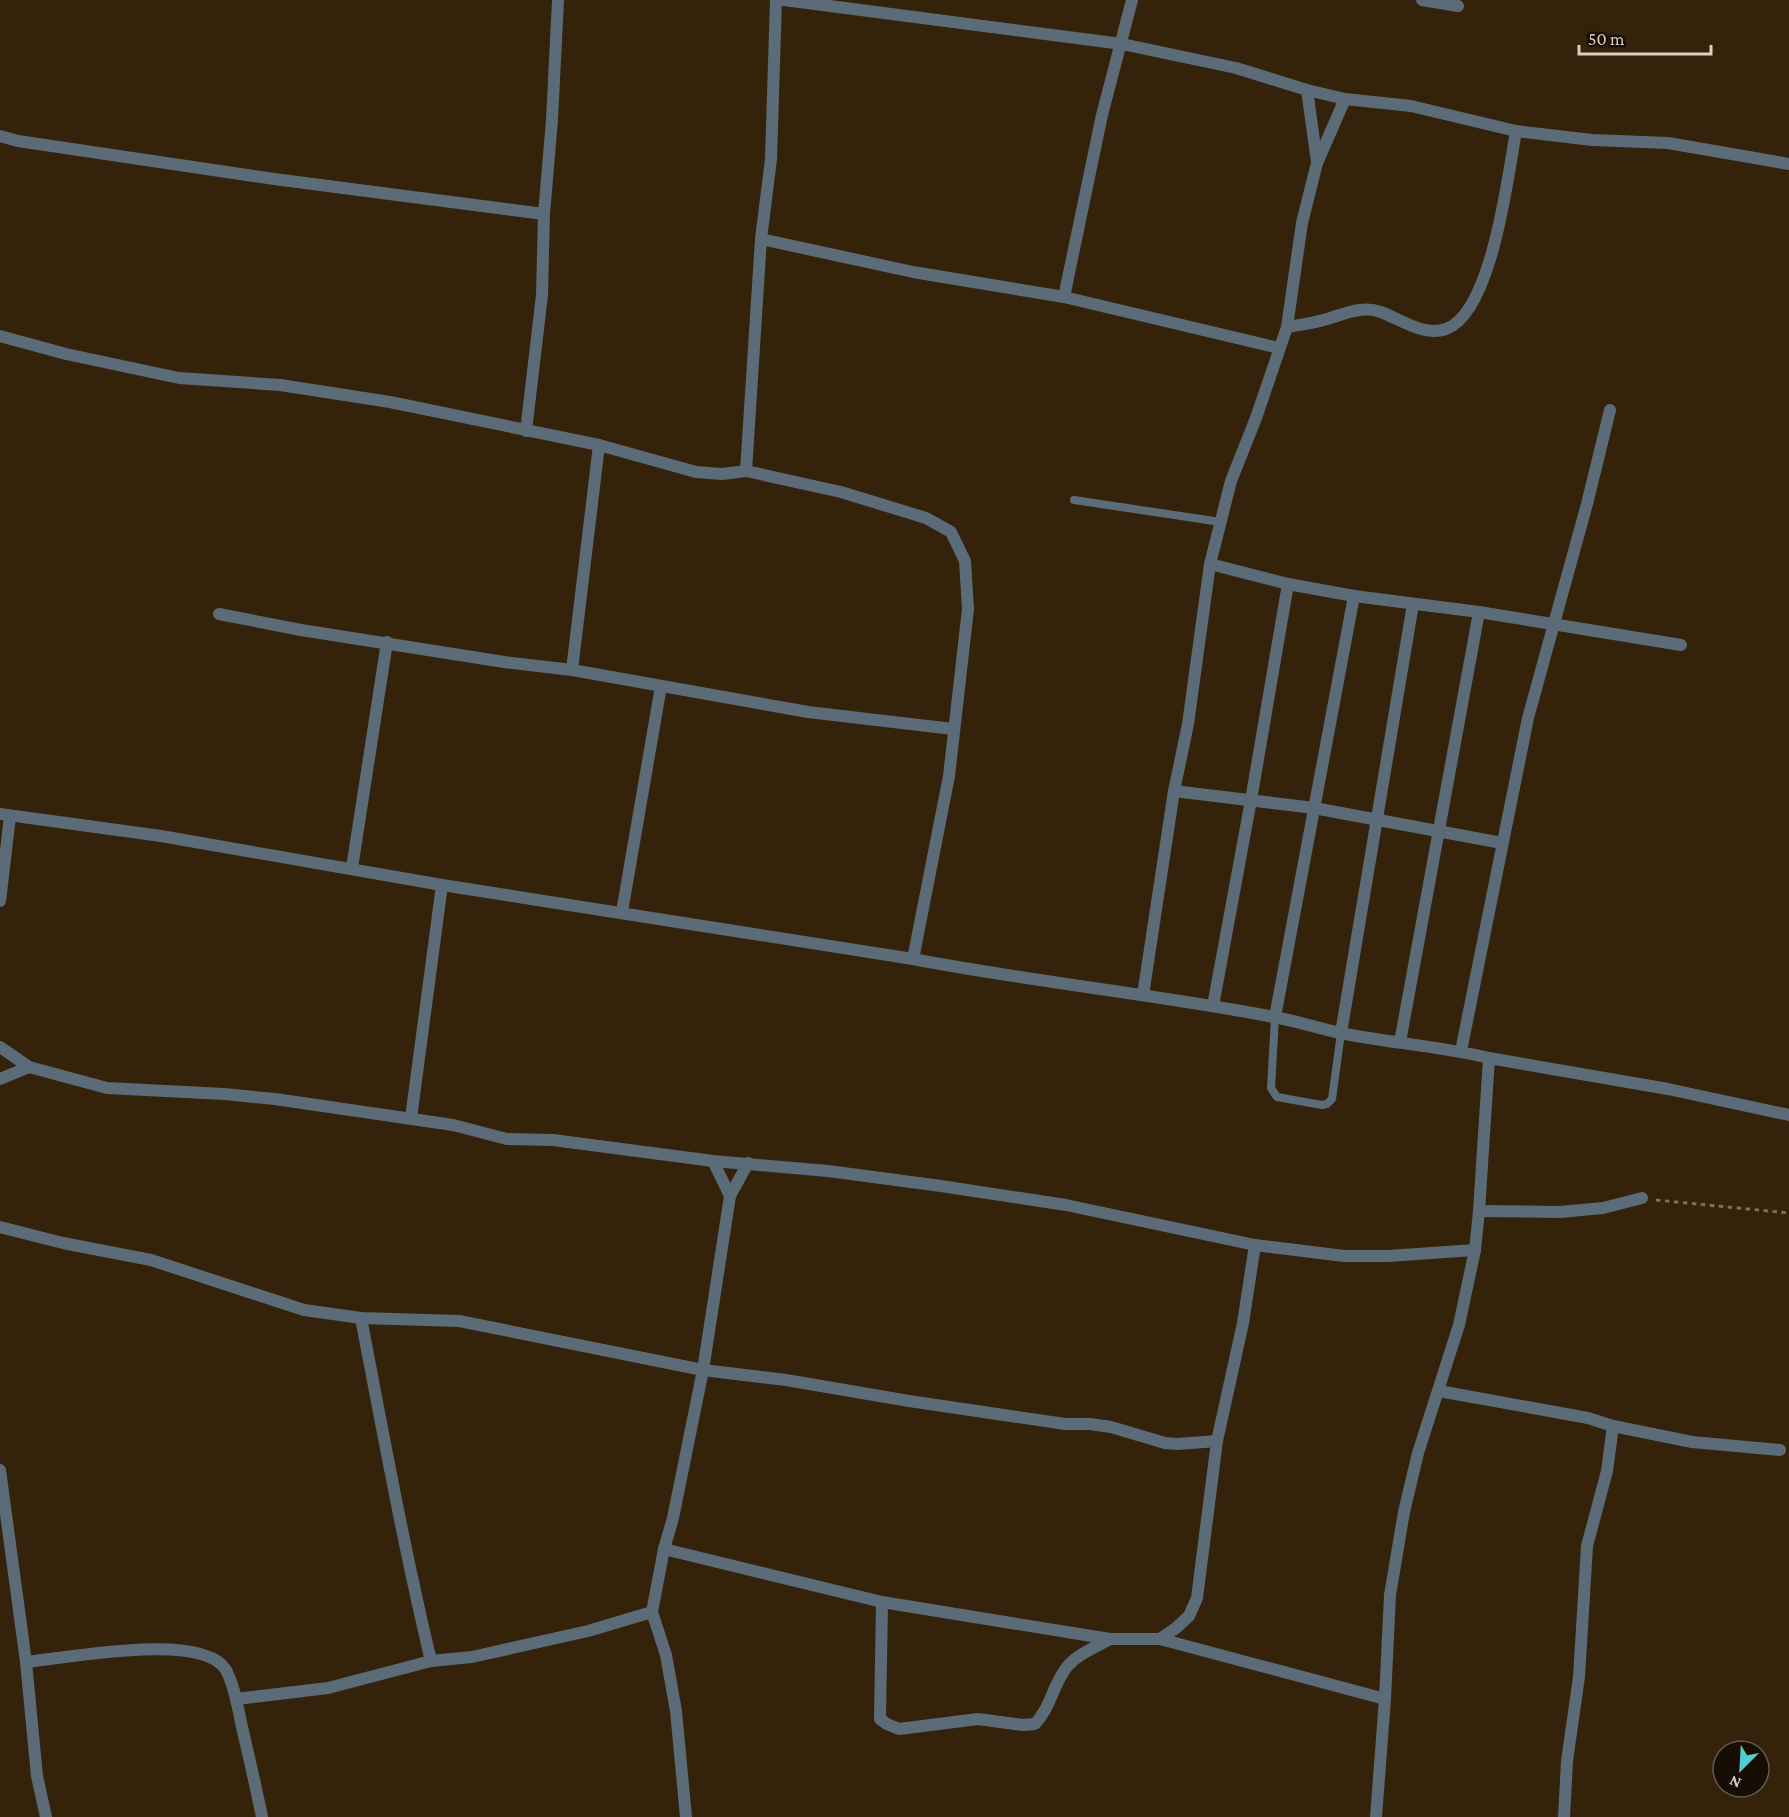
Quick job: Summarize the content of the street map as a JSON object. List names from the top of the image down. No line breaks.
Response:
{"scale_bar":"50 m","north":"bottom left"}
